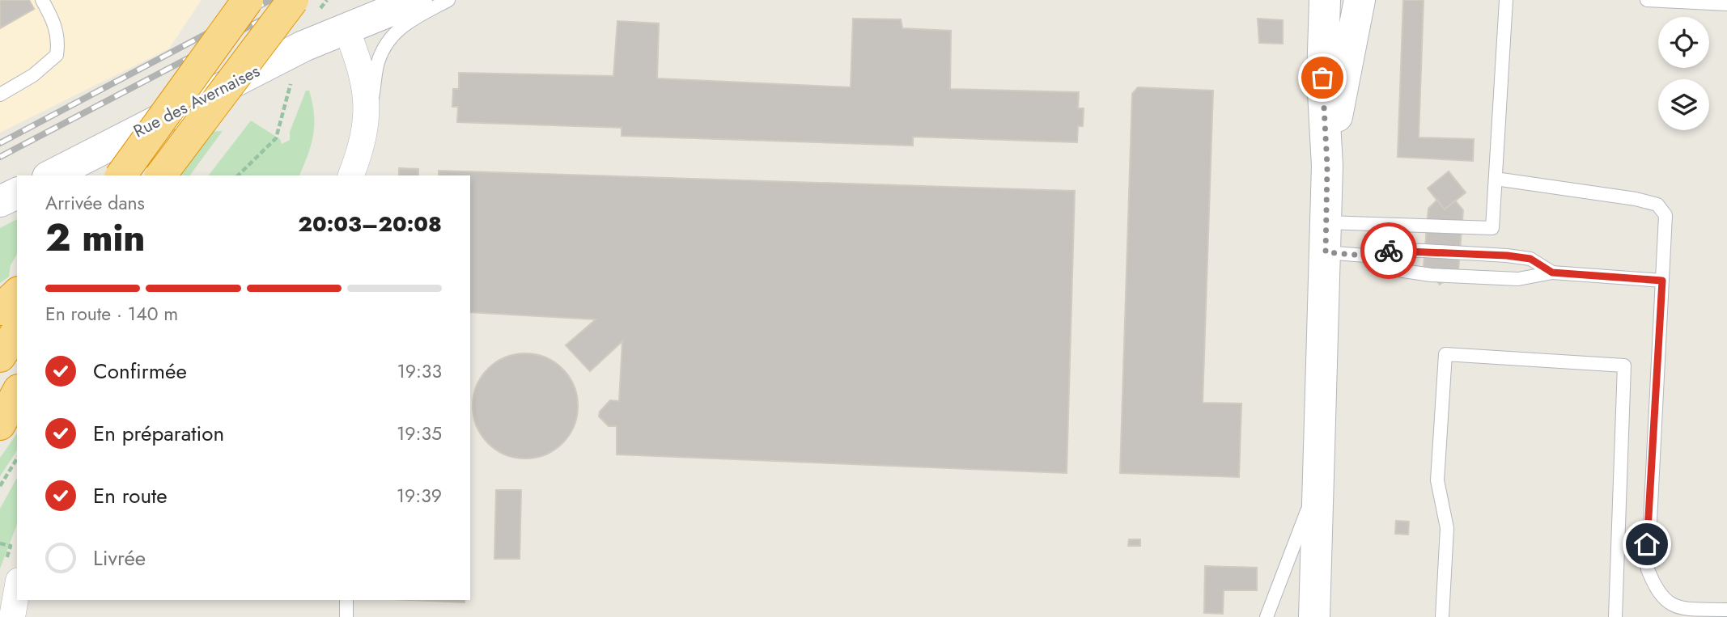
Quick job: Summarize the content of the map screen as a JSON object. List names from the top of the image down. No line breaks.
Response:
{"streets":{"street":["Rue des Avernaises"]},"page":{"heading":["2 min","Arrivée dans","20:03–20:08"],"bar":"En route · 140 m","list":[["Confirmée","19:33"],["En préparation","19:35"],["En route","19:39"],"Livrée"]}}
